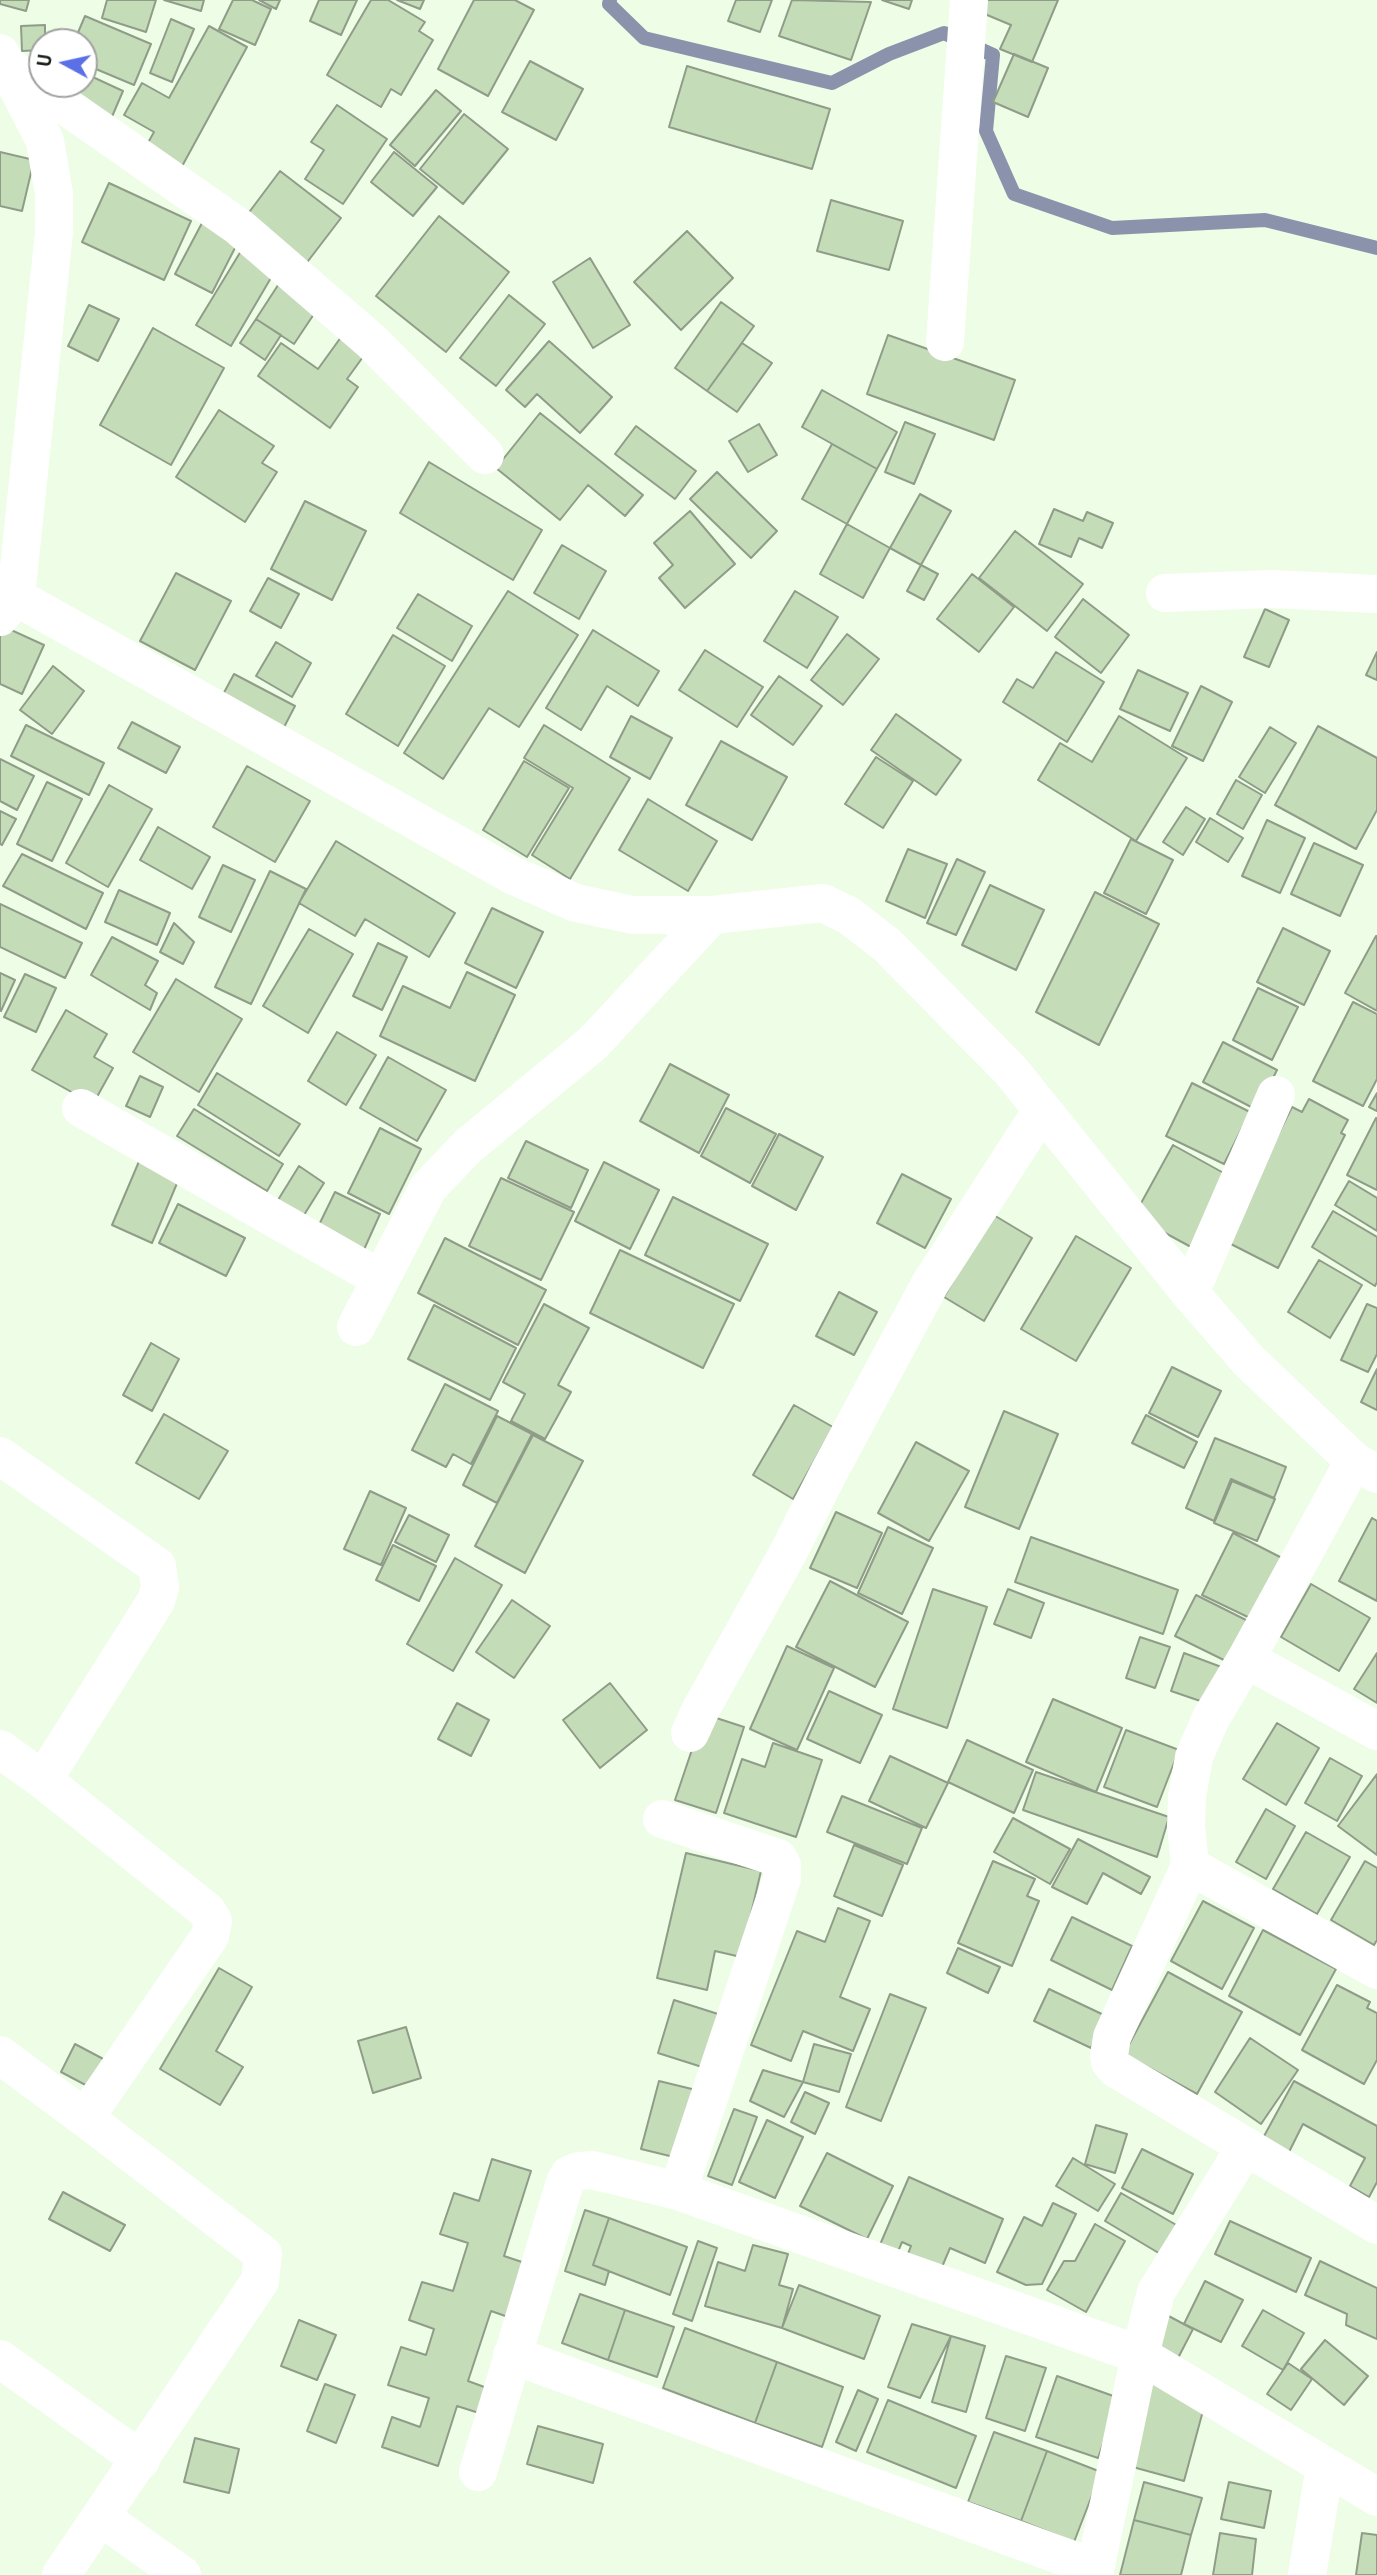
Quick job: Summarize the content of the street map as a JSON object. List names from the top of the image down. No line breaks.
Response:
{"north":"left"}
